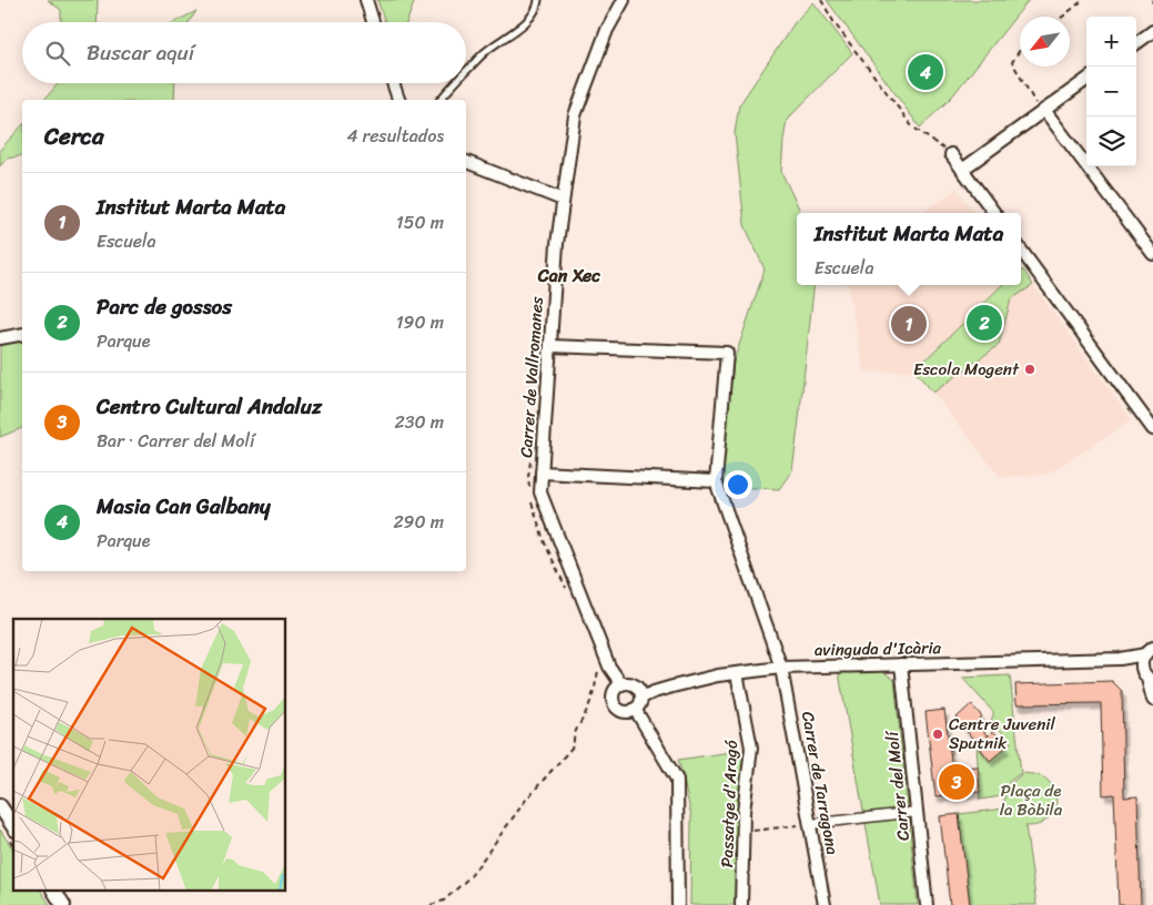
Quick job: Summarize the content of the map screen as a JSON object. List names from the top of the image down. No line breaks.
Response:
{"streets":{"street":["Carrer de Vallromanes","avinguda d'Icària","Carrer de Tarragona","Carrer del Molí","Passatge d'Aragó"]},"crossings":[["Carrer de Vallromanes","avinguda d'Icària"],["avinguda d'Icària","Carrer de Tarragona"],["avinguda d'Icària","Carrer del Molí"],["avinguda d'Icària","Passatge d'Aragó"]],"districts":["Can Xec"],"parks":["Plaça de la Bòbila"],"places":["Escola Mogent","Centre Juvenil Sputnik"],"north":"bottom left","page":{"map_buttons":["+","−"],"search":"Buscar aquí","pins":["4","2","1","3"],"heading":["Cerca","4 resultados"],"list":[{"mark":"1","name":"Institut Marta Mata","note":"Escuela","value":"150 m"},{"mark":"2","name":"Parc de gossos","note":"Parque","value":"190 m"},{"mark":"3","name":"Centro Cultural Andaluz","note":"Bar · Carrer del Molí","value":"230 m"},{"mark":"4","name":"Masia Can Galbany","note":"Parque","value":"290 m"}],"popup":["Institut Marta Mata","Escuela"]}}
